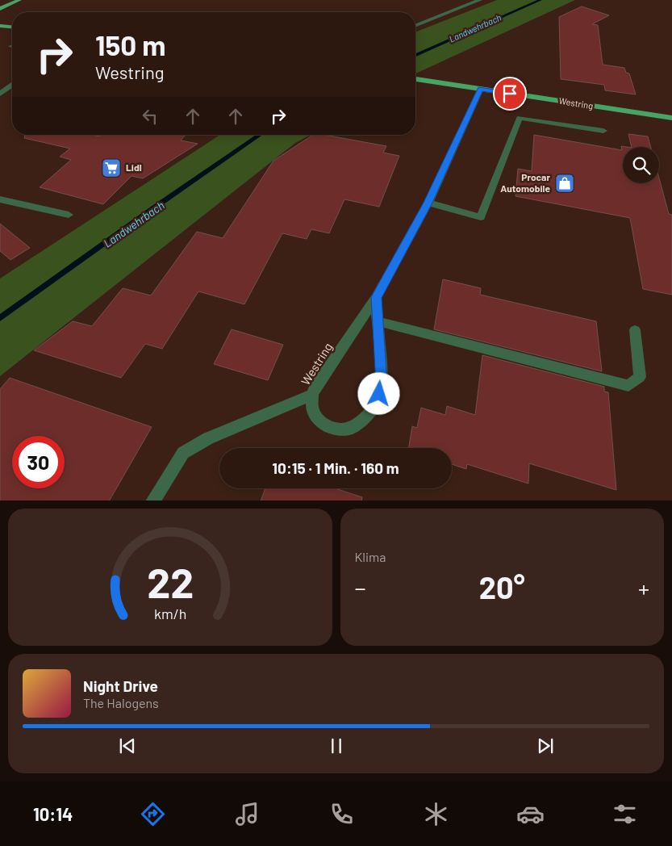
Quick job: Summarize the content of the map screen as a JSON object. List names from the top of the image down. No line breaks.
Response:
{"streets":{"main road":["Westring"]},"water":["Landwehrbach"],"places":{"supermarket":["Lidl"],"shop":["Procar Automobile"]},"page":{"turn":["150 m","Westring"],"limit":"30","trip":"10:15 · 1 Min. · 160 m","tile":"Klima","heat":["−","20°","+"],"song":["Night Drive","The Halogens"],"tabs":"10:14","gauge":["22","km/h"]}}
